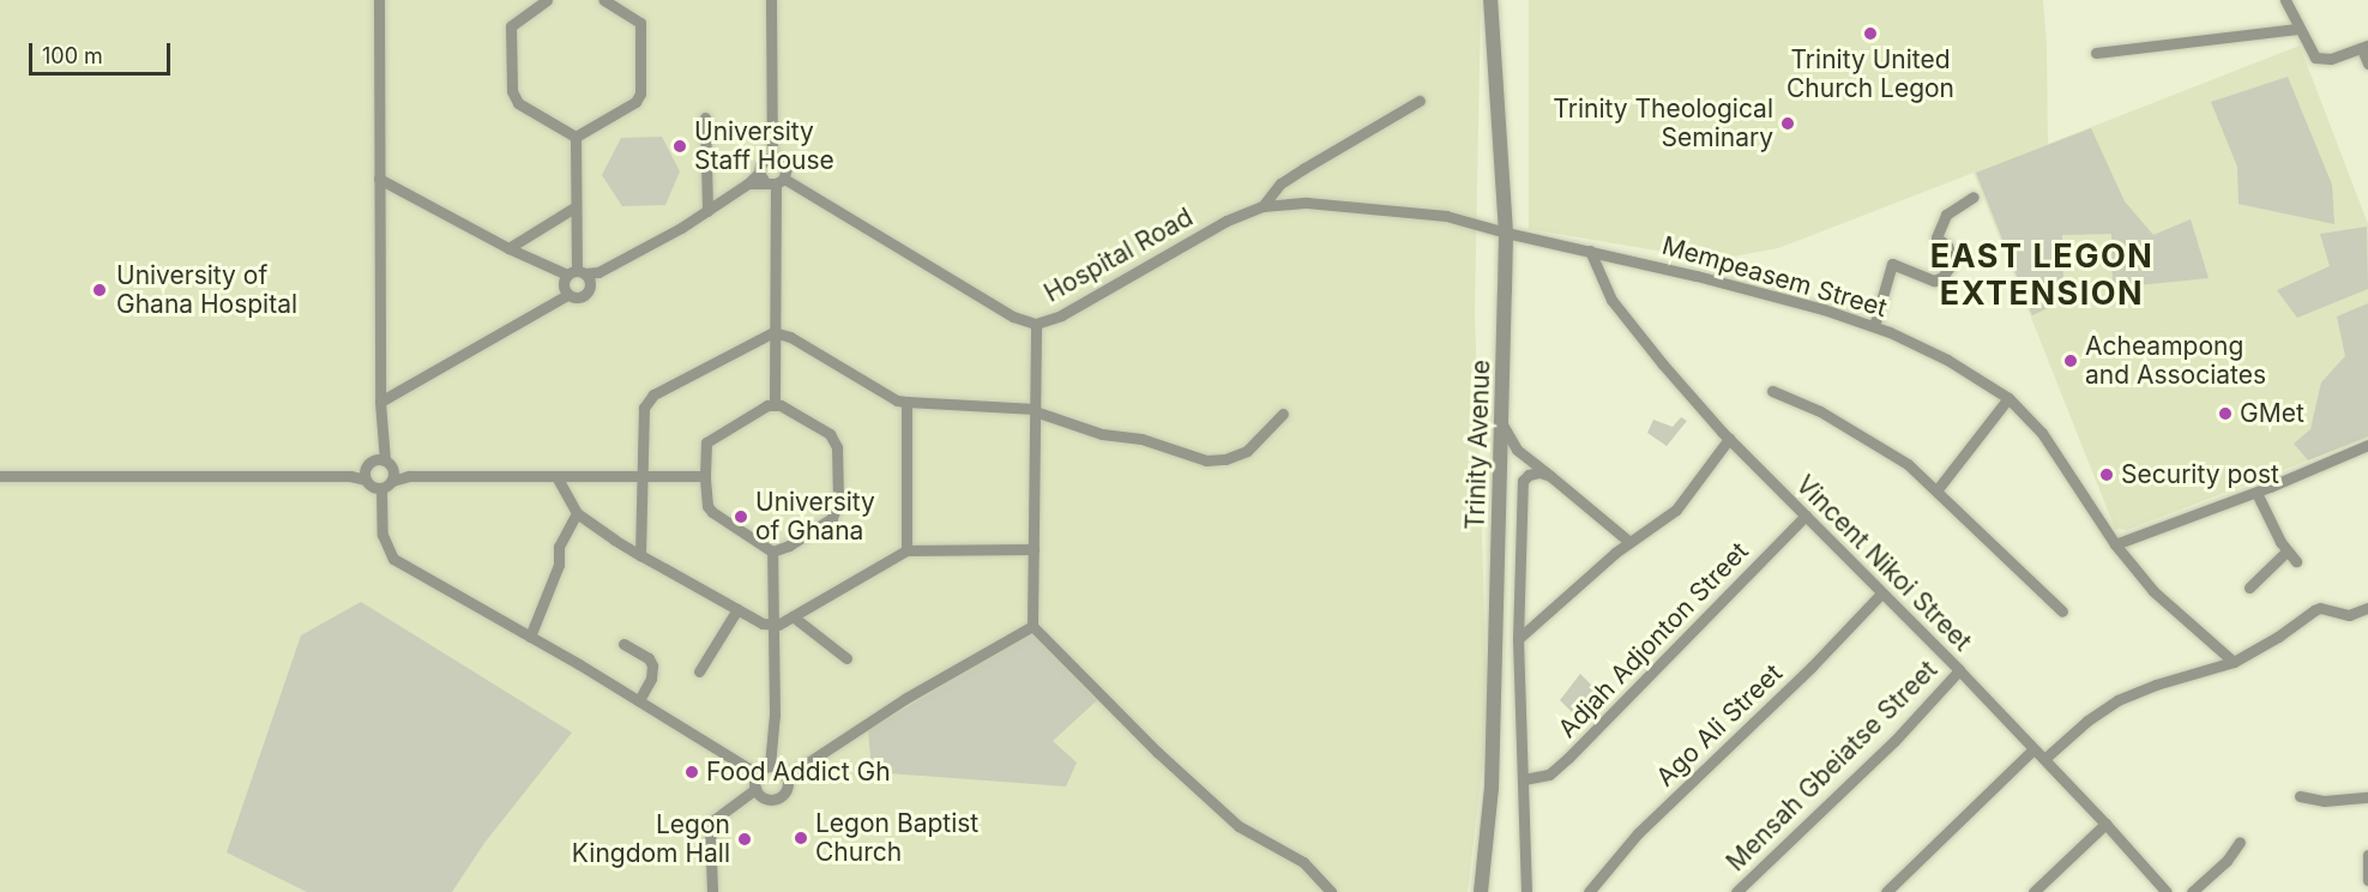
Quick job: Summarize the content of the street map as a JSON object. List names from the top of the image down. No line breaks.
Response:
{"streets":{"street":["Hospital Road","Mempeasem Street","Trinity Avenue","Vincent Nikoi Street","Adjah Adjonton Street","Ago Ali Street","Mensah Gbeiatse Street"]},"crossings":[["Hospital Road","Mempeasem Street"],["Hospital Road","Trinity Avenue"],["Mempeasem Street","Trinity Avenue"],["Mempeasem Street","Vincent Nikoi Street"],["Vincent Nikoi Street","Adjah Adjonton Street"],["Vincent Nikoi Street","Ago Ali Street"],["Vincent Nikoi Street","Mensah Gbeiatse Street"]],"districts":["EAST LEGON EXTENSION"],"places":["Trinity United Church Legon","Trinity Theological Seminary","University Staff House","University of Ghana Hospital","Acheampong and Associates","GMet","Security post","University of Ghana","Food Addict Gh","Legon Baptist Church","Legon Kingdom Hall"],"scale_bar":"100 m"}
